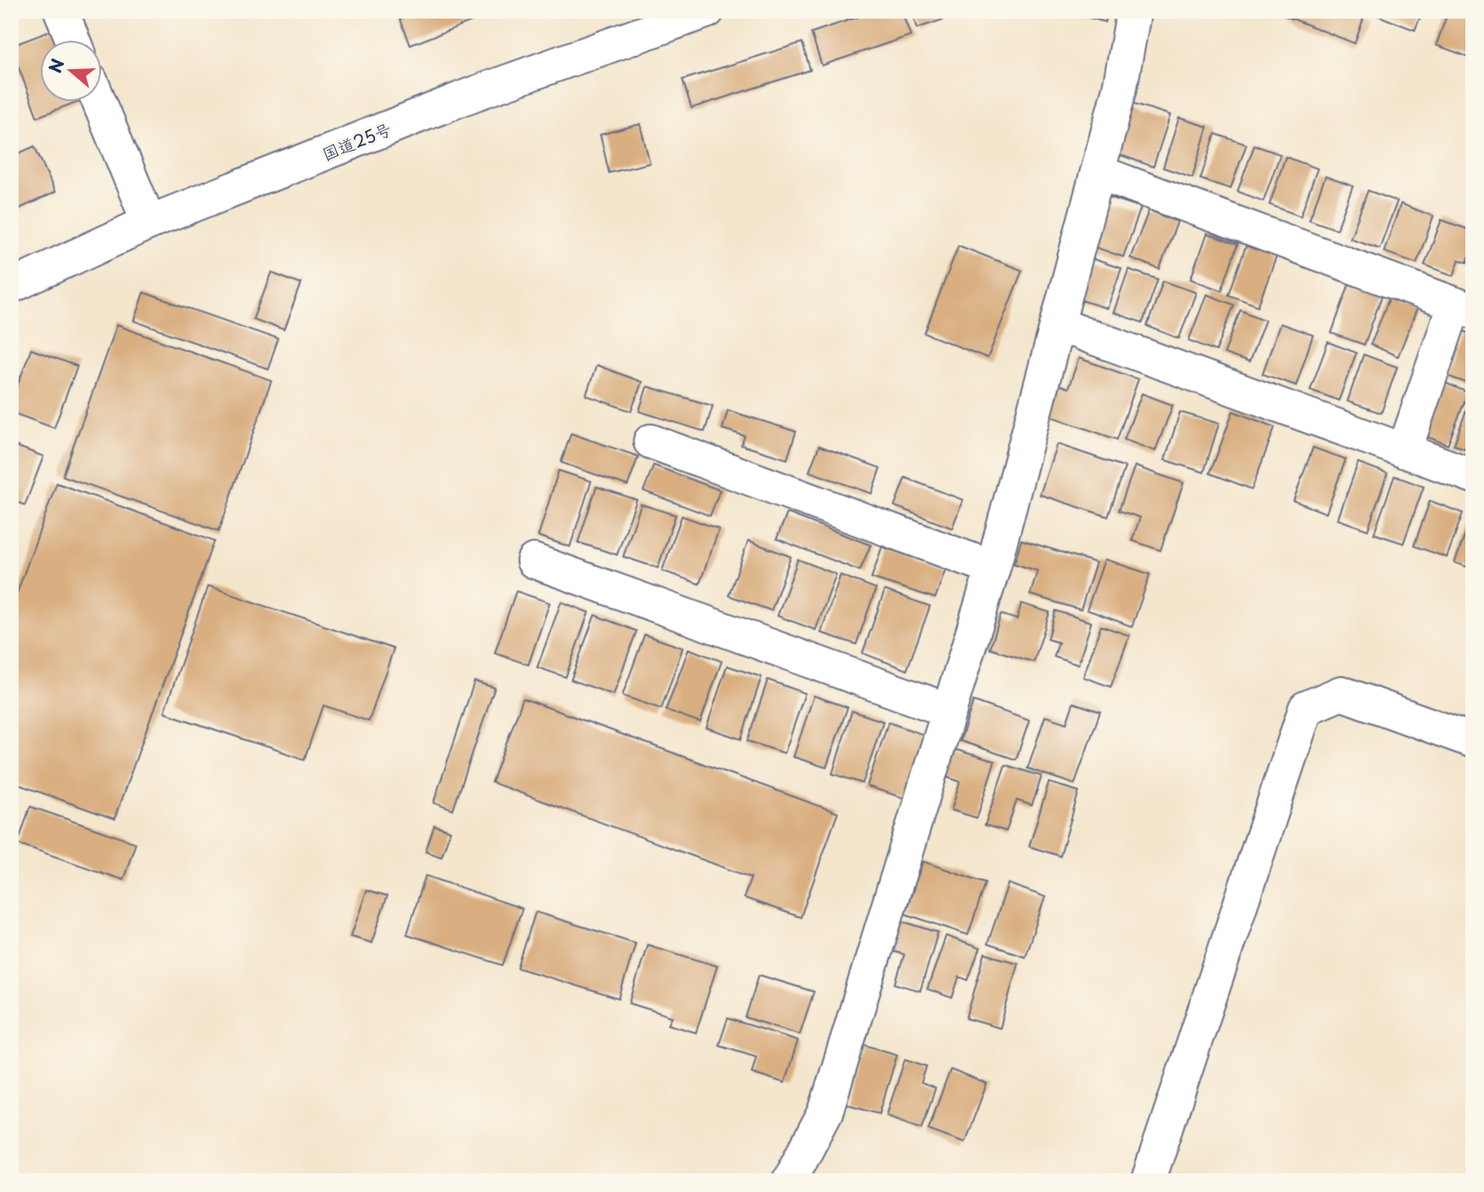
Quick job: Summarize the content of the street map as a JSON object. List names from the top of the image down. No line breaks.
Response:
{"streets":{"main road":["国道25号"]},"north":"left"}
